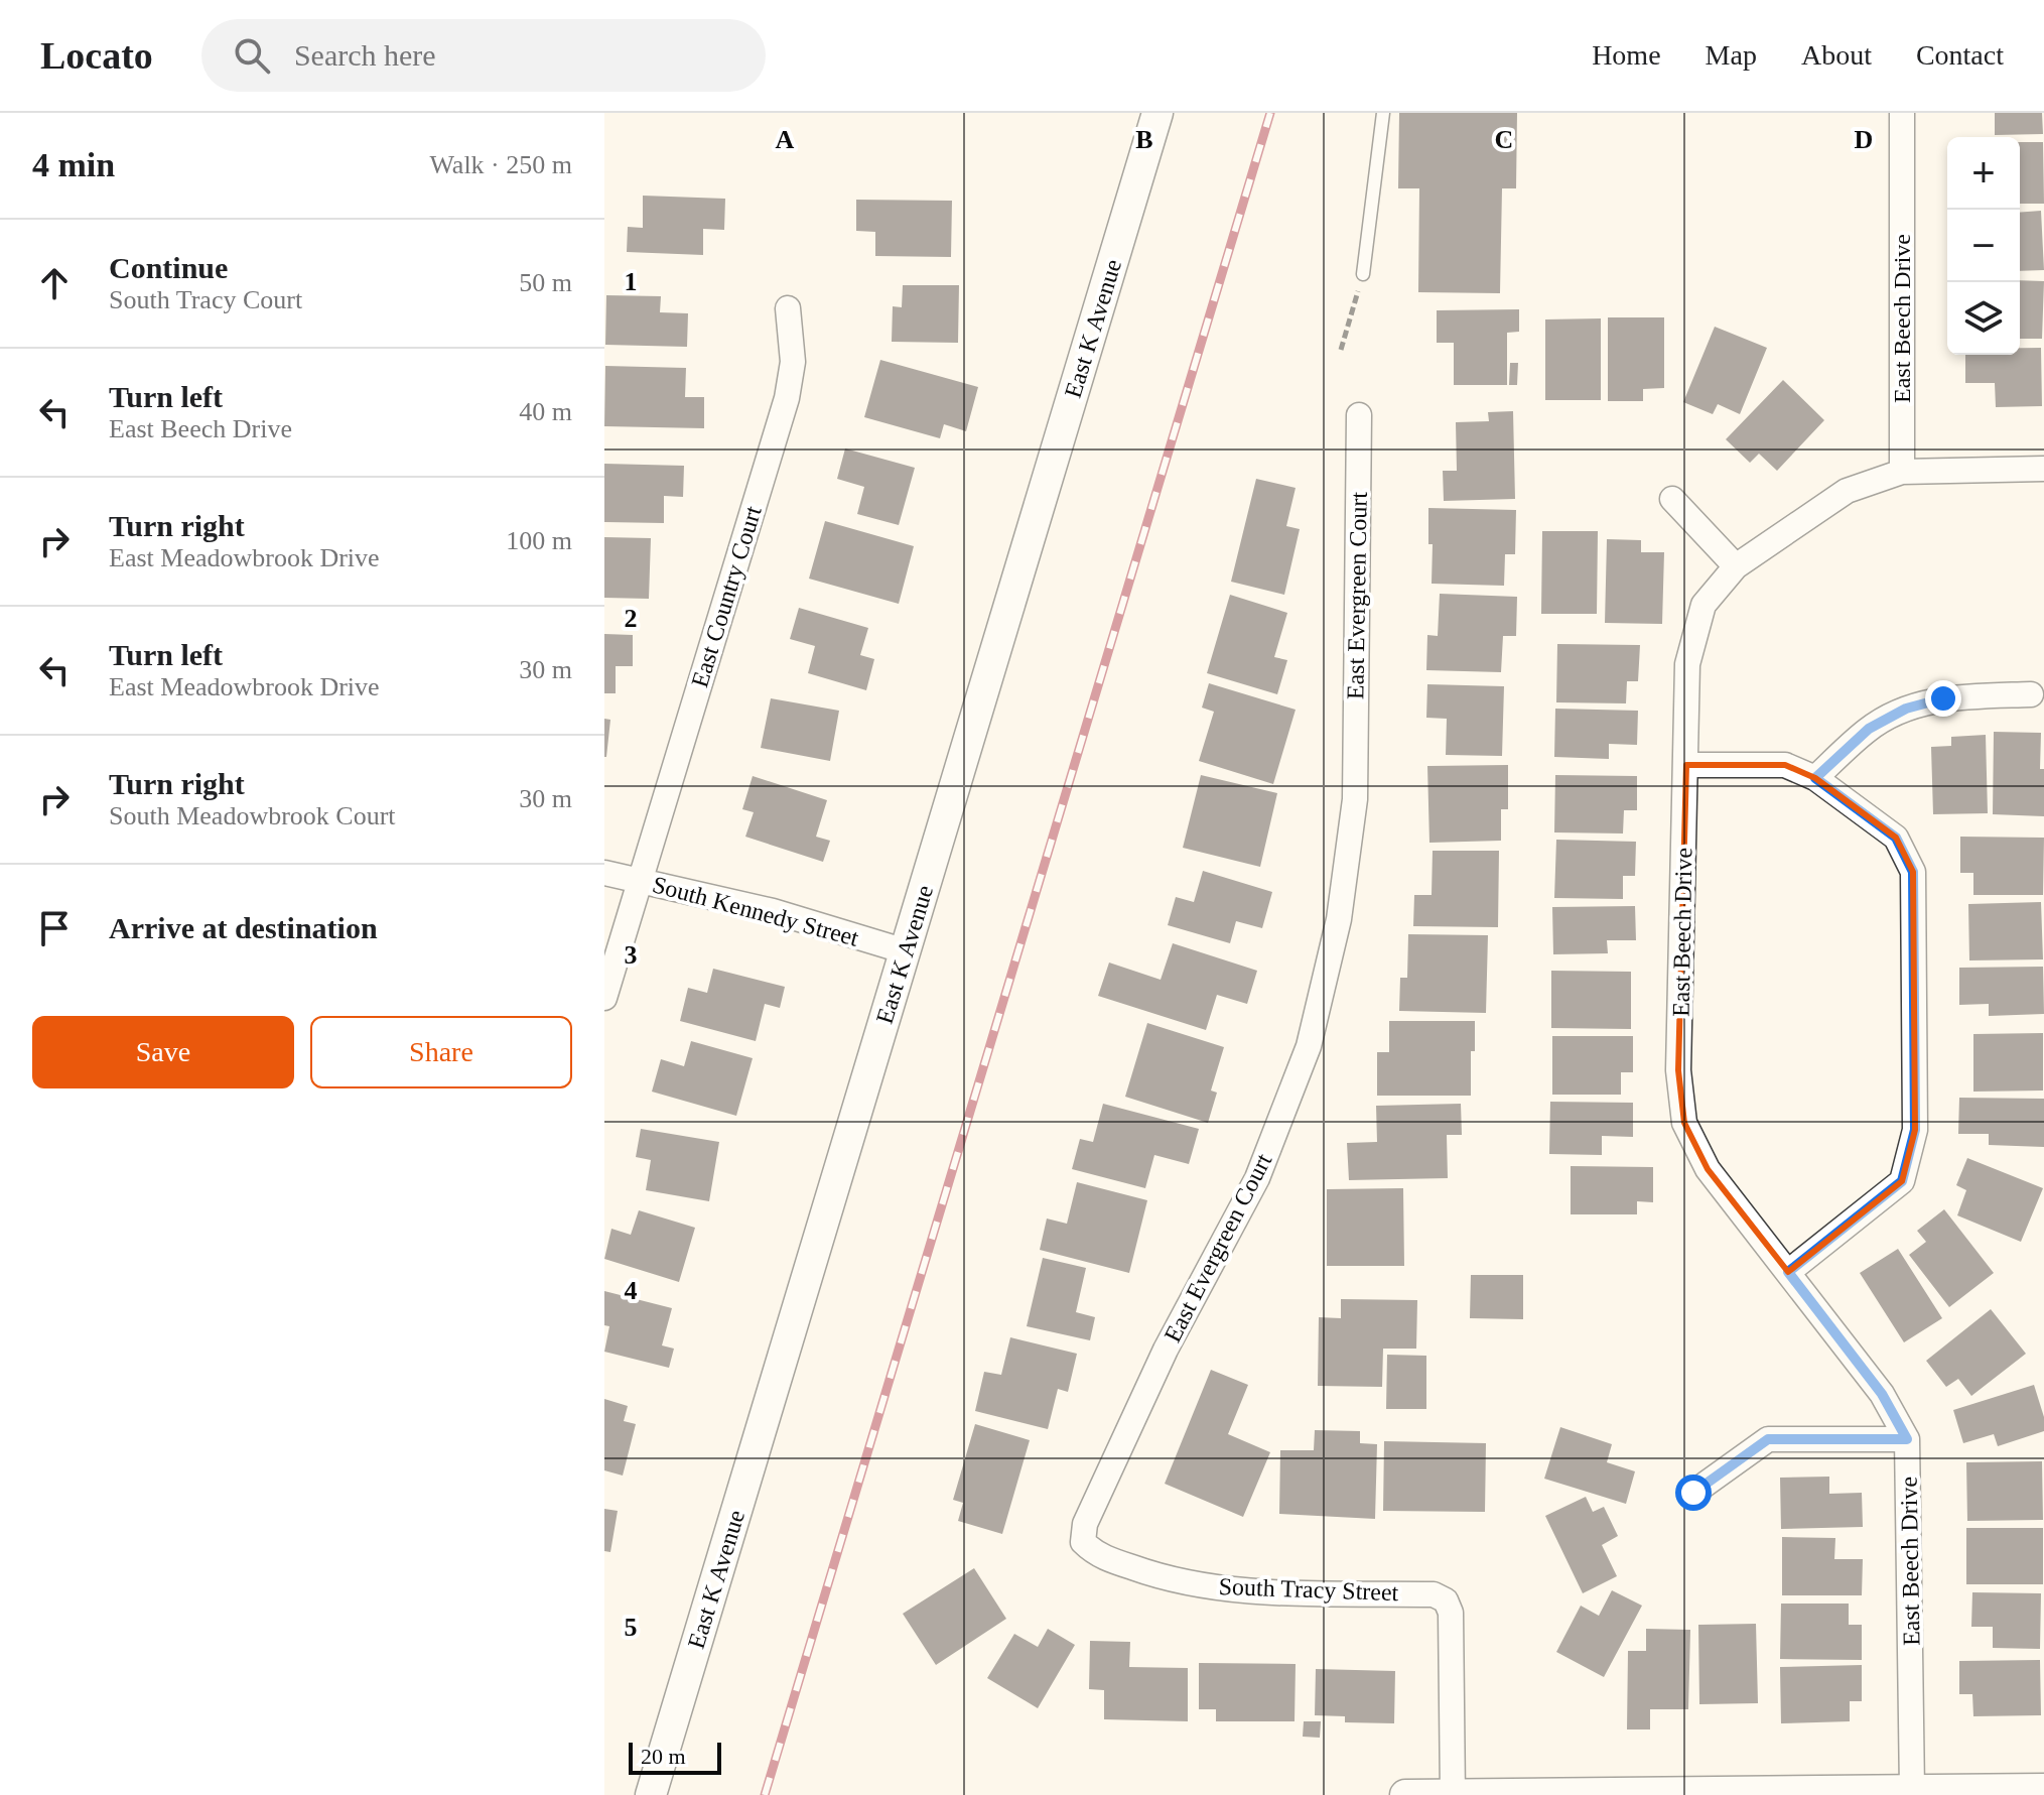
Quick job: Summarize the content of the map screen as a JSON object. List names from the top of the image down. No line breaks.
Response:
{"streets":{"street":["East Beech Drive","East K Avenue","East Evergreen Court","East Country Court","South Kennedy Street","South Tracy Street"]},"crossings":[["East K Avenue","South Kennedy Street"],["East Evergreen Court","South Tracy Street"],["East Country Court","South Kennedy Street"]],"scale_bar":"20 m","page":{"header":"Locato","search":"Search here","nav":["Home","Map","About","Contact"],"heading":["4 min","Walk · 250 m"],"map_buttons":["+","−"],"list":[["Continue","South Tracy Court","50 m"],["Turn left","East Beech Drive","40 m"],["Turn right","East Meadowbrook Drive","100 m"],["Turn left","East Meadowbrook Drive","30 m"],["Turn right","South Meadowbrook Court","30 m"],"Arrive at destination"],"buttons":["Save","Share"],"scale":"20 m"},"grid":{"columns":["A","B","C","D"],"rows":["1","2","3","4","5"]}}
